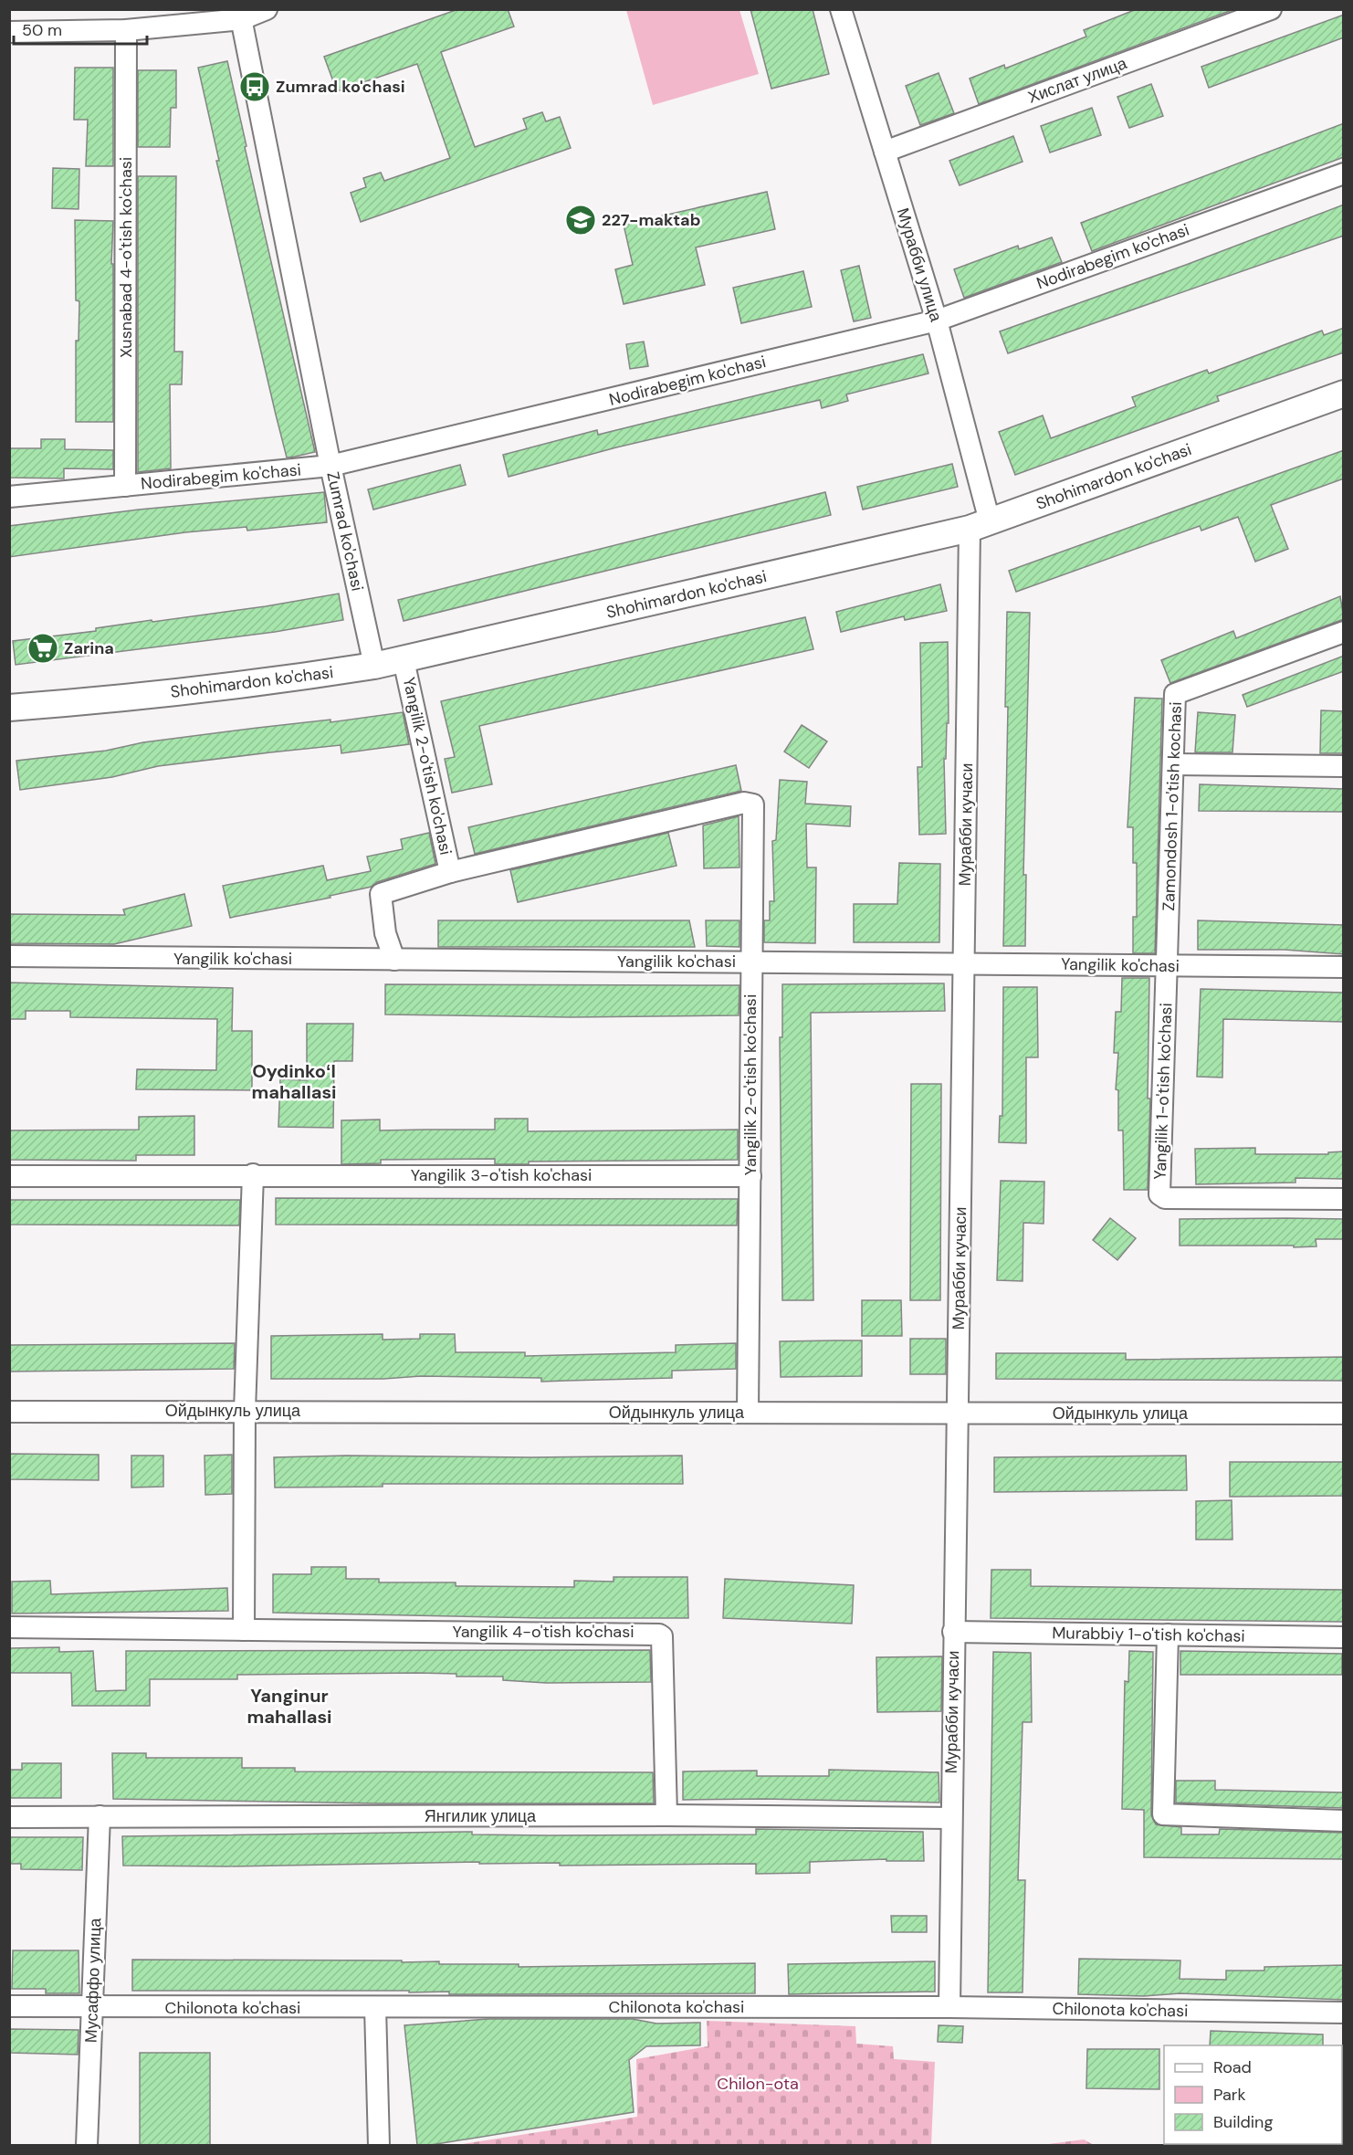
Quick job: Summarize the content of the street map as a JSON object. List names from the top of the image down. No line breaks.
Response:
{"streets":{"main road":["Shohimardon ko'chasi"],"street":["Хислат улица","Nodirabegim ko'chasi","Xusnabad 4-o'tish ko'chasi","Мурабби улица","Zumrad ko'chasi","Yangilik 2-o'tish ko'chasi","Zamondosh 1-o'tish kochasi","Мурабби кучаси","Yangilik ko'chasi","Yangilik 1-o'tish ko'chasi","Yangilik 3-o'tish ko'chasi","Ойдынкуль улица","Yangilik 4-o'tish ko'chasi","Murabbiy 1-o'tish ko'chasi","Янгилик улица","Мусаффо улица","Chilonota ko'chasi"]},"crossings":[["Хислат улица","Мурабби улица"],["Nodirabegim ko'chasi","Xusnabad 4-o'tish ko'chasi"],["Nodirabegim ko'chasi","Мурабби улица"],["Nodirabegim ko'chasi","Zumrad ko'chasi"],["Мурабби улица","Shohimardon ko'chasi"],["Мурабби улица","Мурабби кучаси"],["Shohimardon ko'chasi","Zumrad ko'chasi"],["Shohimardon ko'chasi","Yangilik 2-o'tish ko'chasi"],["Shohimardon ko'chasi","Мурабби кучаси"],["Yangilik 2-o'tish ko'chasi","Yangilik ko'chasi"],["Yangilik 2-o'tish ko'chasi","Yangilik 3-o'tish ko'chasi"],["Yangilik 2-o'tish ko'chasi","Ойдынкуль улица"],["Zamondosh 1-o'tish kochasi","Yangilik ko'chasi"],["Zamondosh 1-o'tish kochasi","Yangilik 1-o'tish ko'chasi"],["Мурабби кучаси","Yangilik ko'chasi"],["Мурабби кучаси","Ойдынкуль улица"],["Мурабби кучаси","Murabbiy 1-o'tish ko'chasi"],["Мурабби кучаси","Янгилик улица"],["Мурабби кучаси","Chilonota ko'chasi"],["Yangilik ko'chasi","Yangilik 1-o'tish ko'chasi"],["Yangilik 4-o'tish ko'chasi","Янгилик улица"],["Янгилик улица","Мусаффо улица"],["Мусаффо улица","Chilonota ko'chasi"]],"districts":["Oydinkoʻl mahallasi","Yanginur mahallasi"],"parks":["Chilon-ota"],"places":{"bus stop":["Zumrad ko'chasi"],"school or university":["227-maktab"],"supermarket":["Zarina"]},"legend":["Road","Park","Building"],"scale_bar":"50 m"}
